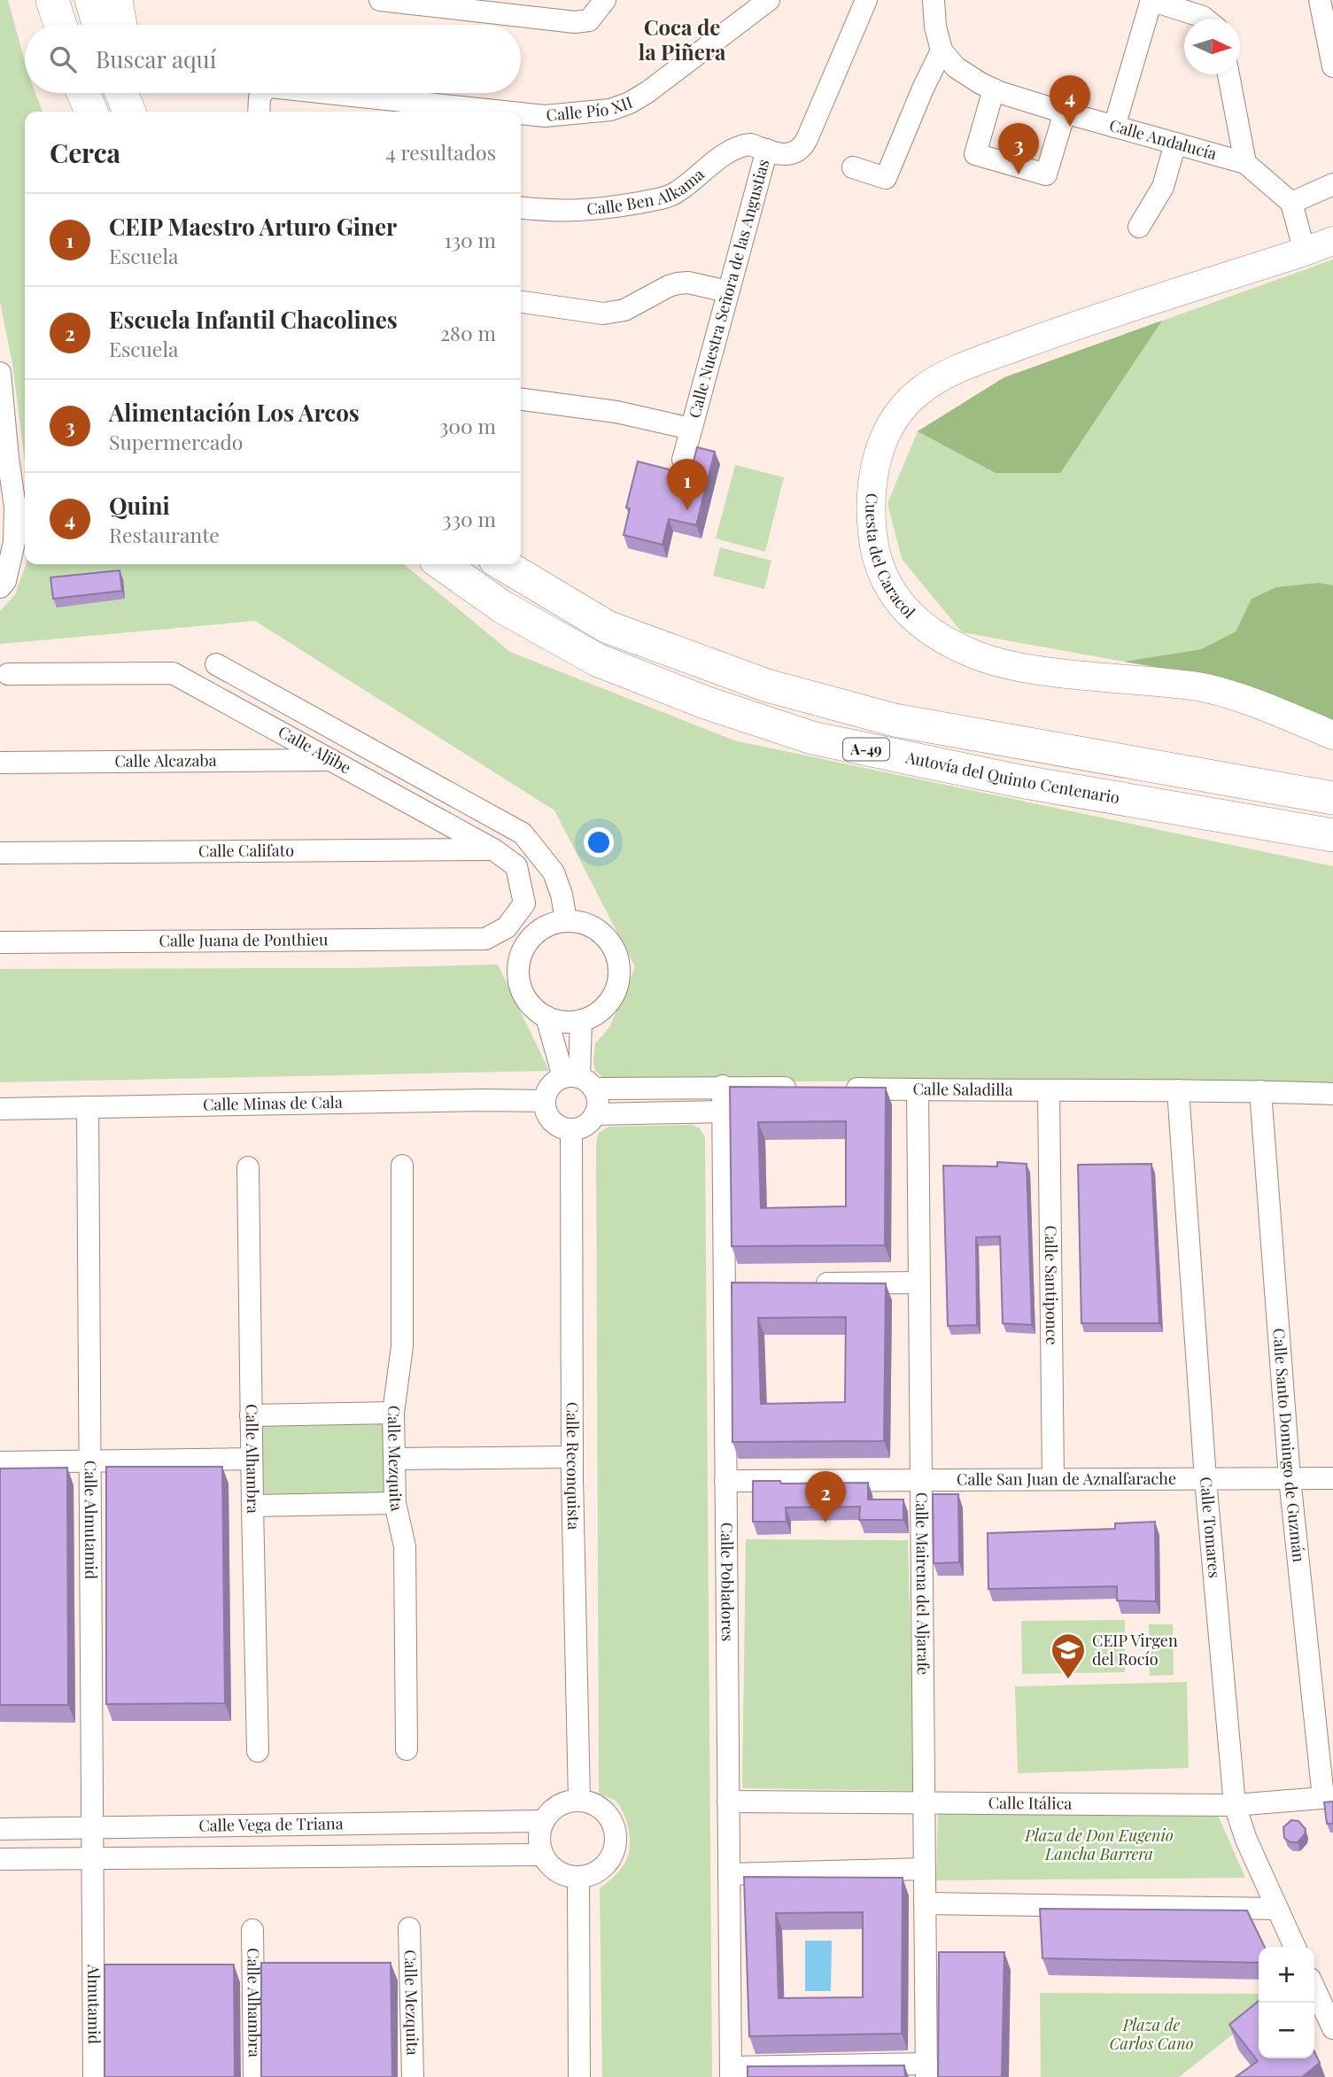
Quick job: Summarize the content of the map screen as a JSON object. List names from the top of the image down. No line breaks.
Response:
{"streets":{"highway":["A-49","Autovía del Quinto Centenario"],"main road":["Cuesta del Caracol"],"street":["Calle Pío XII","Calle Andalucía","Calle Ben Alkama","Calle Nuestra Señora de las Angustias","Calle Aljibe","Calle Alcazaba","Calle Califato","Calle Juana de Ponthieu","Calle Saladilla","Calle Minas de Cala","Calle Santiponce","Calle Santo Domingo de Guzmán","Calle Mezquita","Calle Alhambra","Calle Reconquista","Calle San Juan de Aznalfarache","Calle Almutamid","Calle Tomares","Calle Pobladores","Calle Mairena del Aljarafe","Calle Itálica","Calle Vega de Triana","Almutamid"]},"crossings":[["Calle Ben Alkama","Calle Nuestra Señora de las Angustias"],["Calle Aljibe","Calle Alcazaba"],["Calle Aljibe","Calle Califato"],["Calle Aljibe","Calle Juana de Ponthieu"],["Calle Saladilla","Calle Santiponce"],["Calle Saladilla","Calle Santo Domingo de Guzmán"],["Calle Saladilla","Calle Tomares"],["Calle Saladilla","Calle Mairena del Aljarafe"],["Calle Minas de Cala","Calle Reconquista"],["Calle Minas de Cala","Calle Almutamid"],["Calle Santiponce","Calle San Juan de Aznalfarache"],["Calle Santo Domingo de Guzmán","Calle San Juan de Aznalfarache"],["Calle Santo Domingo de Guzmán","Calle Itálica"],["Calle Reconquista","Calle Vega de Triana"],["Calle San Juan de Aznalfarache","Calle Tomares"],["Calle San Juan de Aznalfarache","Calle Pobladores"],["Calle San Juan de Aznalfarache","Calle Mairena del Aljarafe"],["Calle Almutamid","Calle Vega de Triana"],["Calle Almutamid","Almutamid"],["Calle Tomares","Calle Itálica"],["Calle Pobladores","Calle Itálica"],["Calle Mairena del Aljarafe","Calle Itálica"]],"districts":["Coca de la Piñera"],"parks":["Plaza de Don Eugenio Lancha Barrera","Plaza de Carlos Cano"],"places":{"school or university":["CEIP Virgen del Rocío"]},"north":"right","page":{"search":"Buscar aquí","pins":["4","3","1","2"],"heading":["Cerca","4 resultados"],"list":[{"mark":"1","name":"CEIP Maestro Arturo Giner","note":"Escuela","value":"130 m"},{"mark":"2","name":"Escuela Infantil Chacolines","note":"Escuela","value":"280 m"},{"mark":"3","name":"Alimentación Los Arcos","note":"Supermercado","value":"300 m"},{"mark":"4","name":"Quini","note":"Restaurante","value":"330 m"}],"map_buttons":["+","−"]}}
